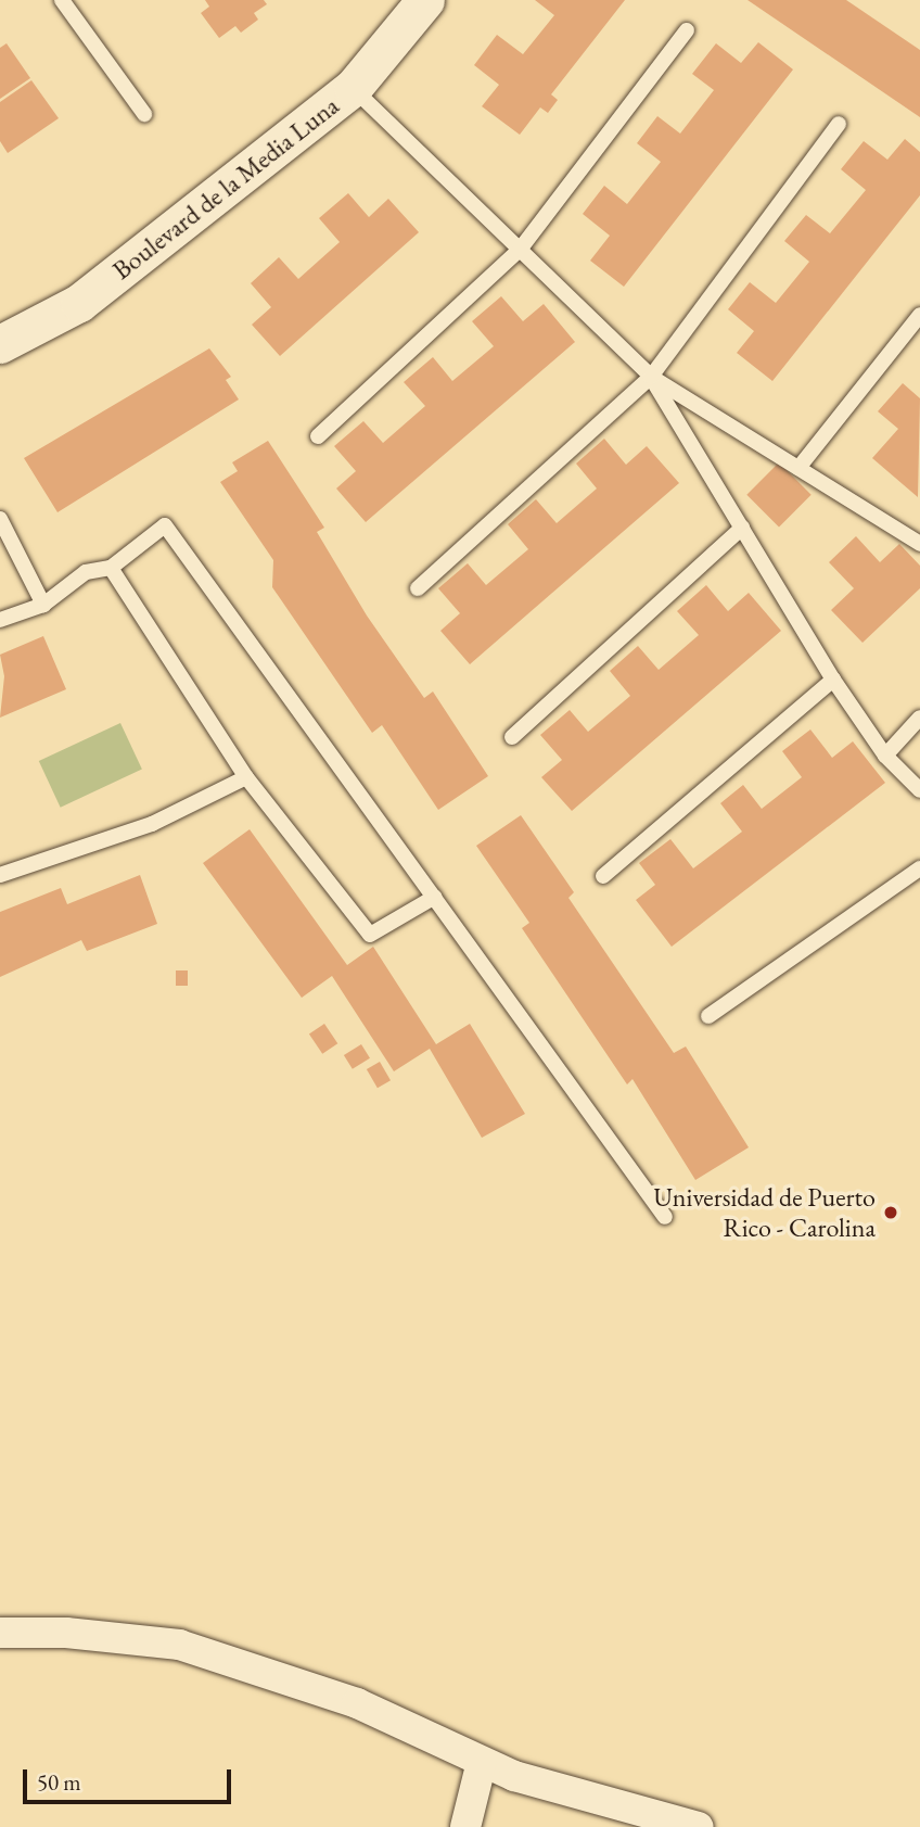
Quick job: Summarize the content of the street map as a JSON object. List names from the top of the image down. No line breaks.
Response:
{"streets":{"street":["Boulevard de la Media Luna"]},"places":["Universidad de Puerto Rico - Carolina"],"scale_bar":"50 m"}
